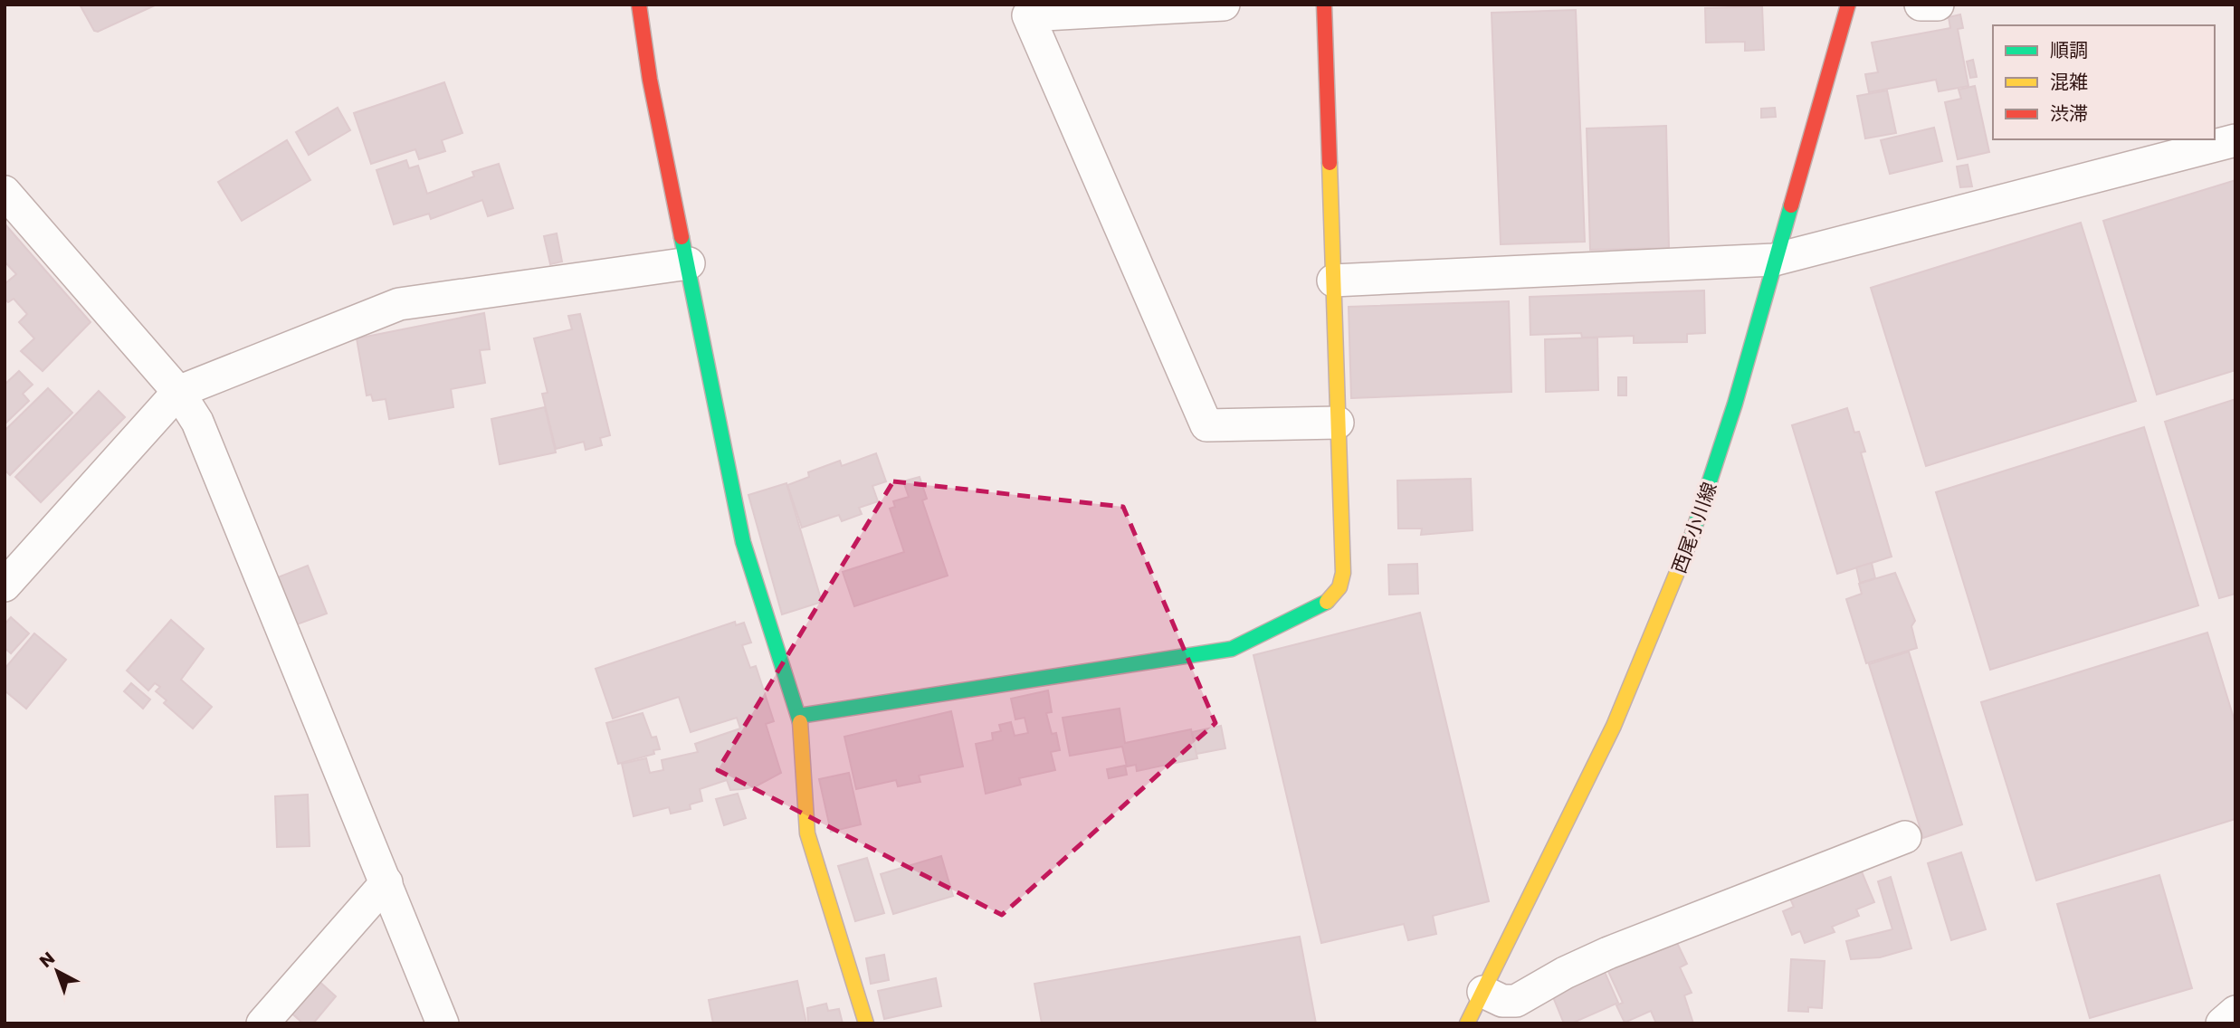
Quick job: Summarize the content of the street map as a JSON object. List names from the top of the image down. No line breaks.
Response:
{"streets":{"street":["西尾小川線"]},"legend":["順調","混雑","渋滞"],"north":"top left"}
